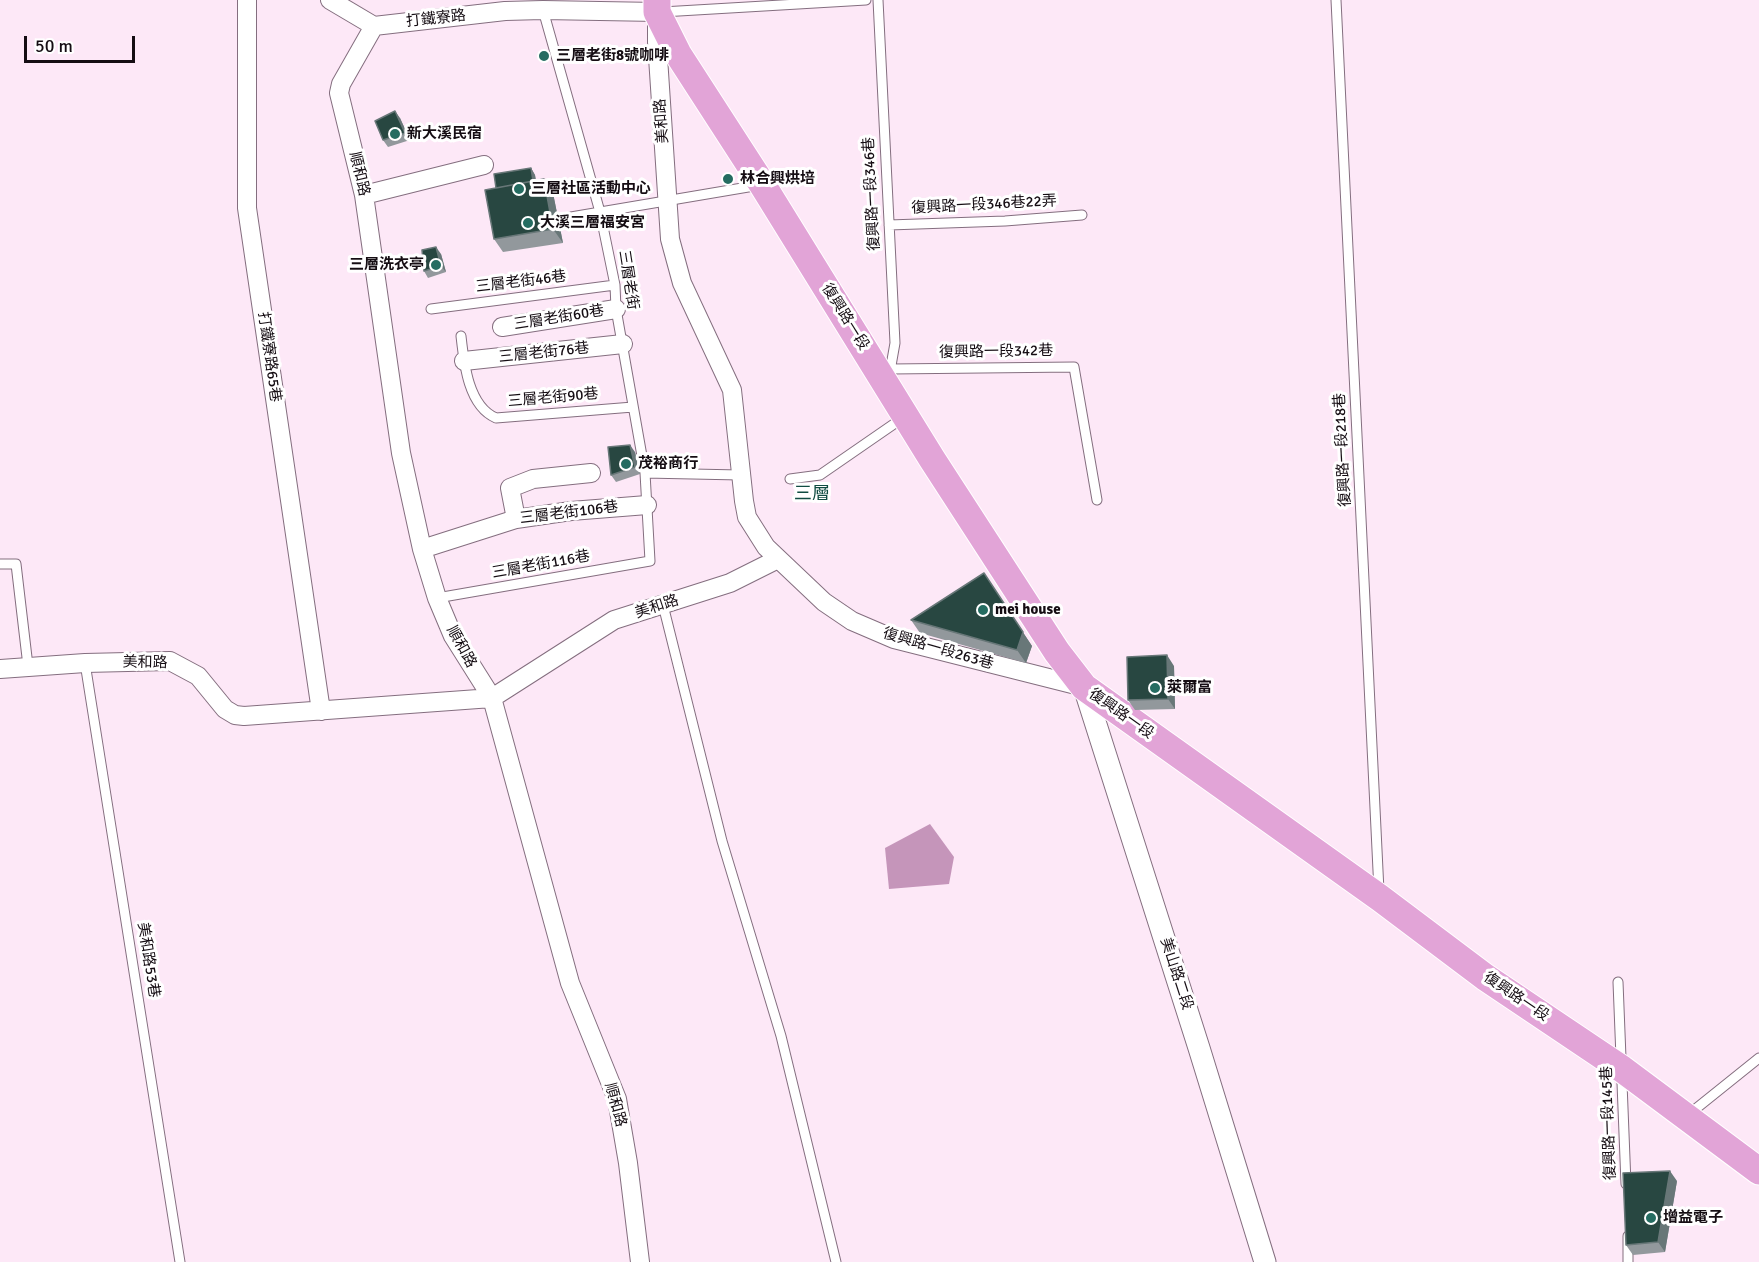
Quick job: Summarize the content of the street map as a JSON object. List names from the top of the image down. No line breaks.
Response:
{"streets":{"main road":["復興路一段"],"street":["打鐵寮路","美和路","順和路","三層老街60巷","三層老街76巷","打鐵寮路65巷","三層老街106巷","復興路一段263巷","美山路二段"],"lane":["復興路一段346巷","復興路一段346巷22弄","三層老街","三層老街46巷","復興路一段342巷","三層老街90巷","復興路一段218巷","三層老街116巷","美和路53巷","復興路一段145巷"]},"crossings":[["打鐵寮路","美和路"],["打鐵寮路","順和路"],["打鐵寮路","三層老街"],["打鐵寮路","復興路一段"],["美和路","順和路"],["美和路","復興路一段"],["美和路","打鐵寮路65巷"],["美和路","復興路一段263巷"],["美和路","美和路53巷"],["順和路","三層老街106巷"],["順和路","三層老街116巷"],["復興路一段346巷","復興路一段346巷22弄"],["復興路一段346巷","復興路一段"],["復興路一段346巷","復興路一段342巷"],["三層老街","三層老街46巷"],["三層老街","三層老街60巷"],["三層老街","三層老街76巷"],["三層老街","三層老街90巷"],["三層老街","三層老街106巷"],["三層老街","三層老街116巷"],["復興路一段","復興路一段342巷"],["復興路一段","復興路一段218巷"],["復興路一段","復興路一段263巷"],["復興路一段","美山路二段"],["復興路一段","復興路一段145巷"],["三層老街76巷","三層老街90巷"],["復興路一段263巷","美山路二段"]],"districts":["三層"],"places":["三層老街8號咖啡","新大溪民宿","林合興烘培","三層社區活動中心","大溪三層福安宮","三層洗衣亭","茂裕商行","mei house","萊爾富","增益電子"],"scale_bar":"50 m"}
